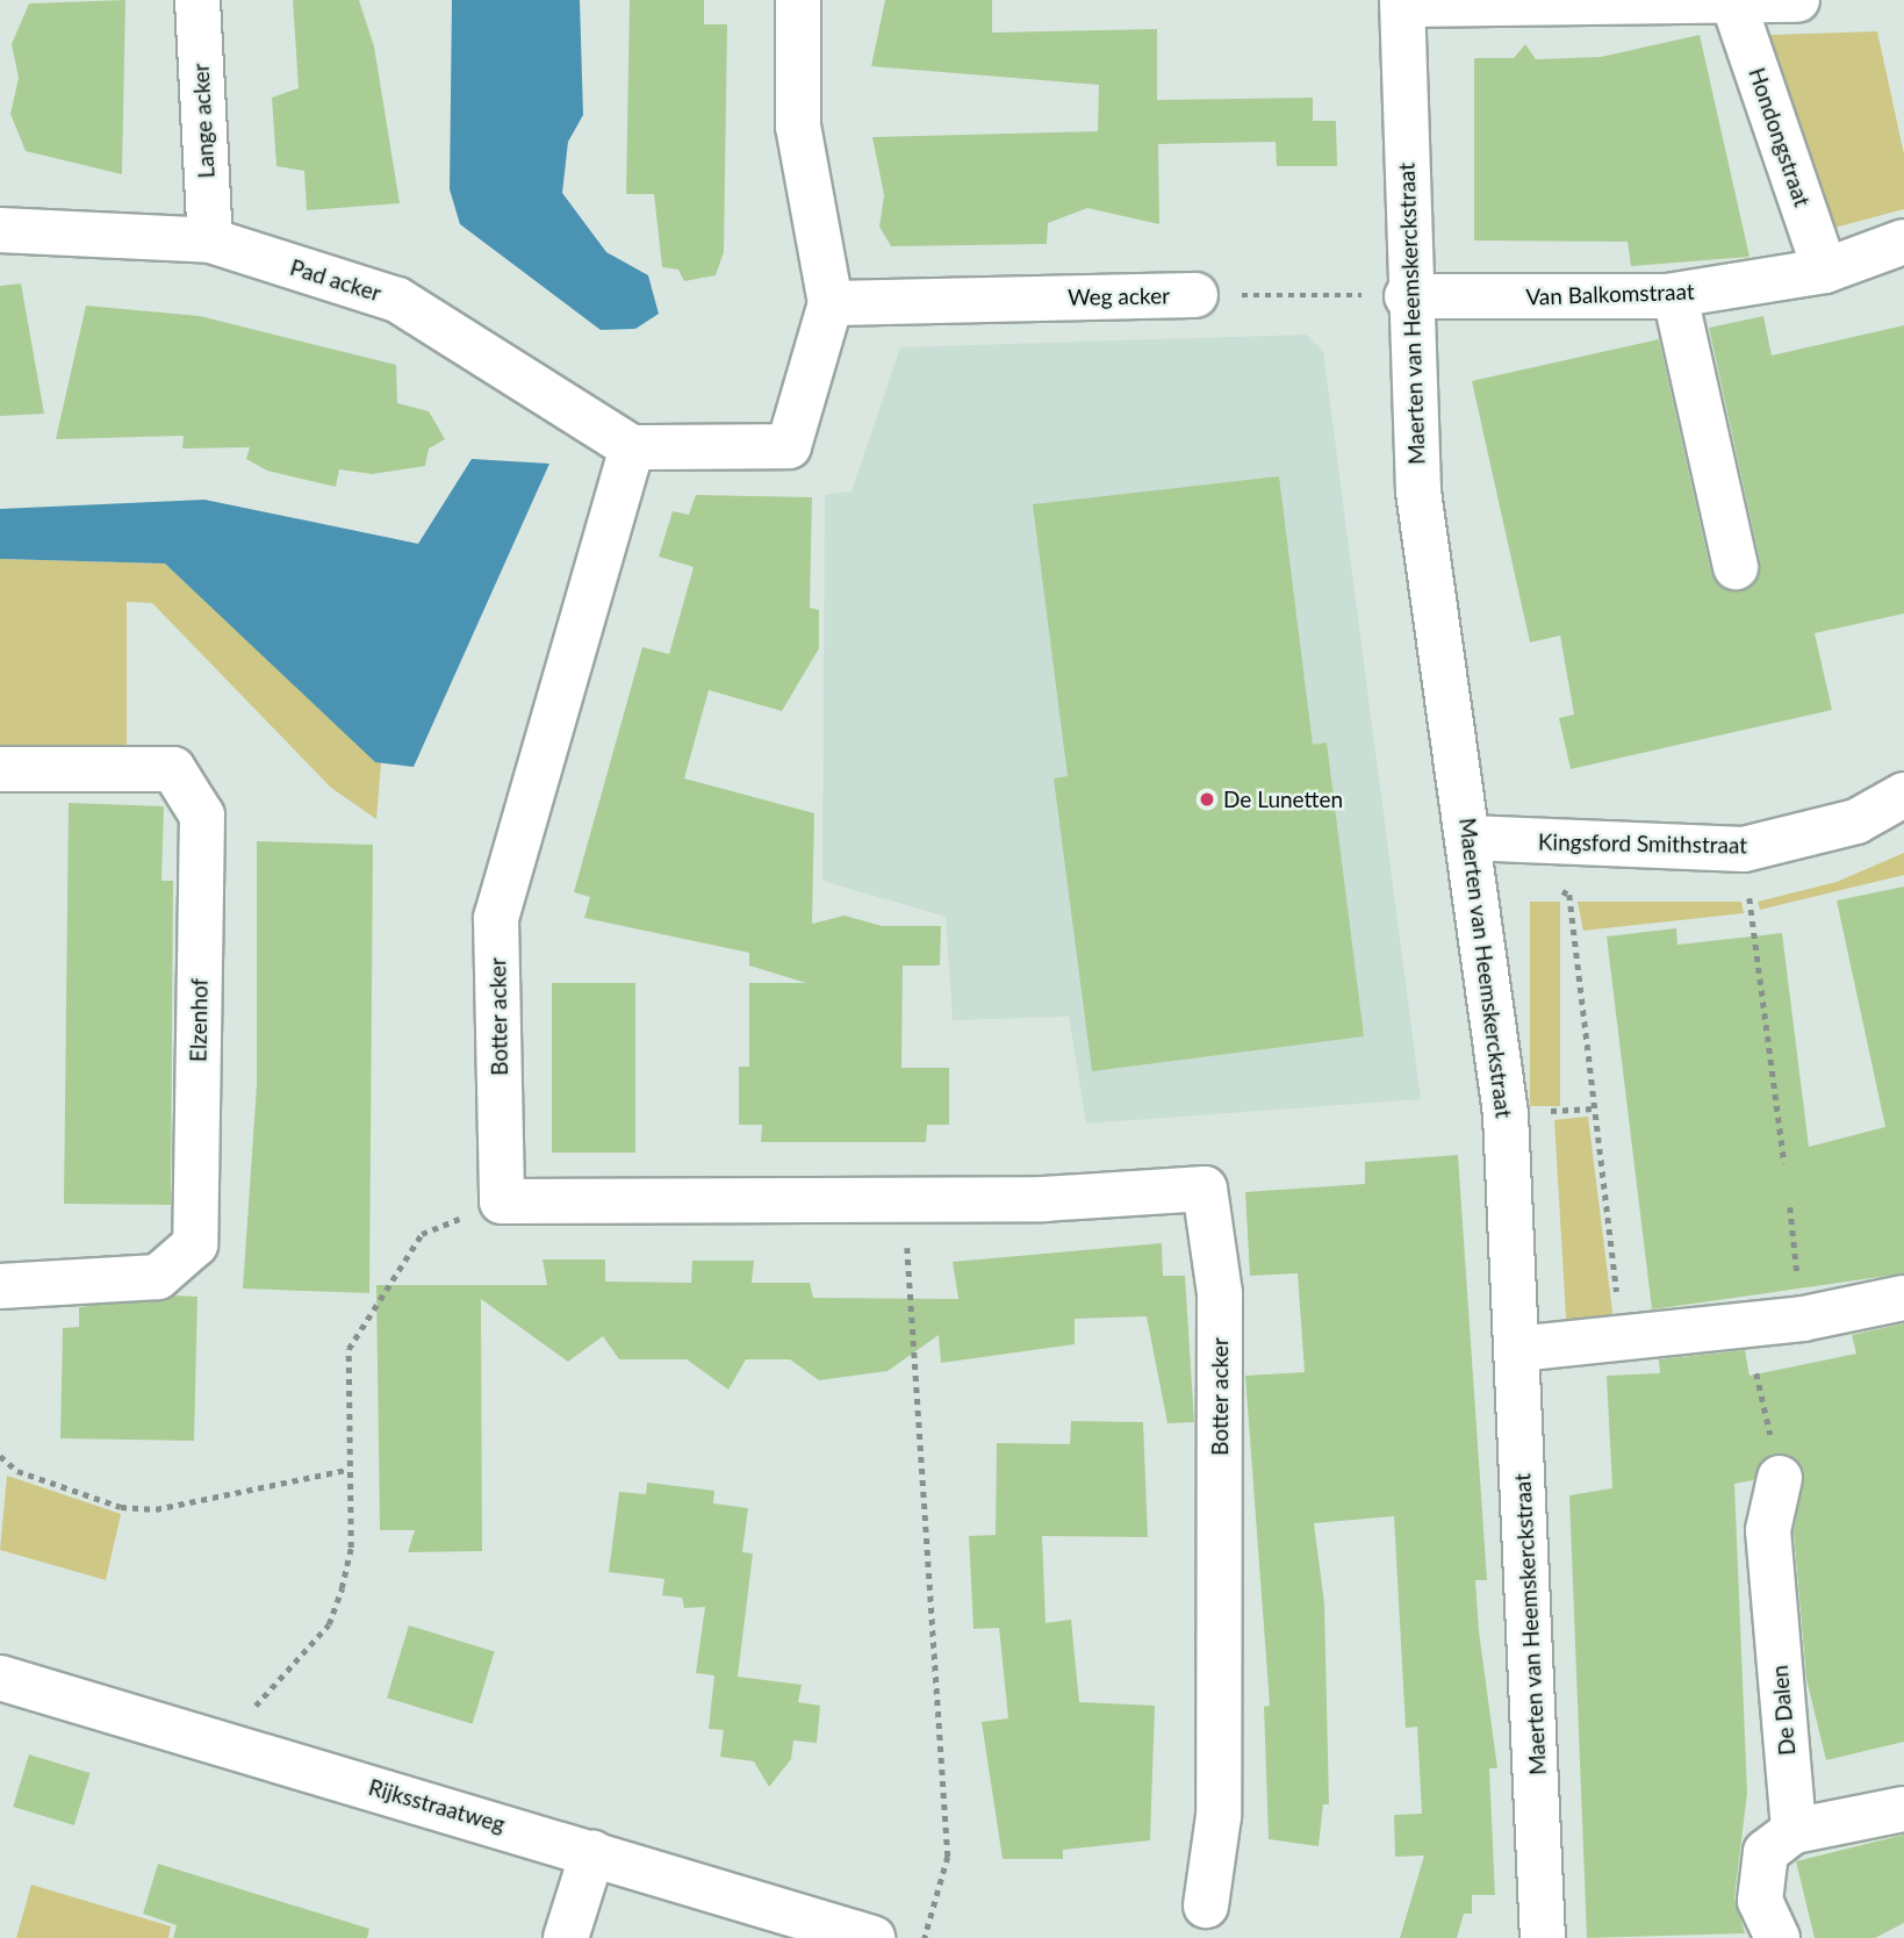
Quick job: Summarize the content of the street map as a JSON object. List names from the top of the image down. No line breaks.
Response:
{"streets":{"street":["Lange acker","Hondongstraat","Pad acker","Van Balkomstraat","Weg acker","Maerten van Heemskerckstraat","Kingsford Smithstraat","Botter acker","Elzenhof","De Dalen","Rijksstraatweg"]},"crossings":[["Lange acker","Pad acker"],["Hondongstraat","Van Balkomstraat"],["Pad acker","Botter acker"],["Van Balkomstraat","Weg acker"],["Van Balkomstraat","Maerten van Heemskerckstraat"],["Weg acker","Maerten van Heemskerckstraat"],["Maerten van Heemskerckstraat","Kingsford Smithstraat"]],"places":["De Lunetten"]}
